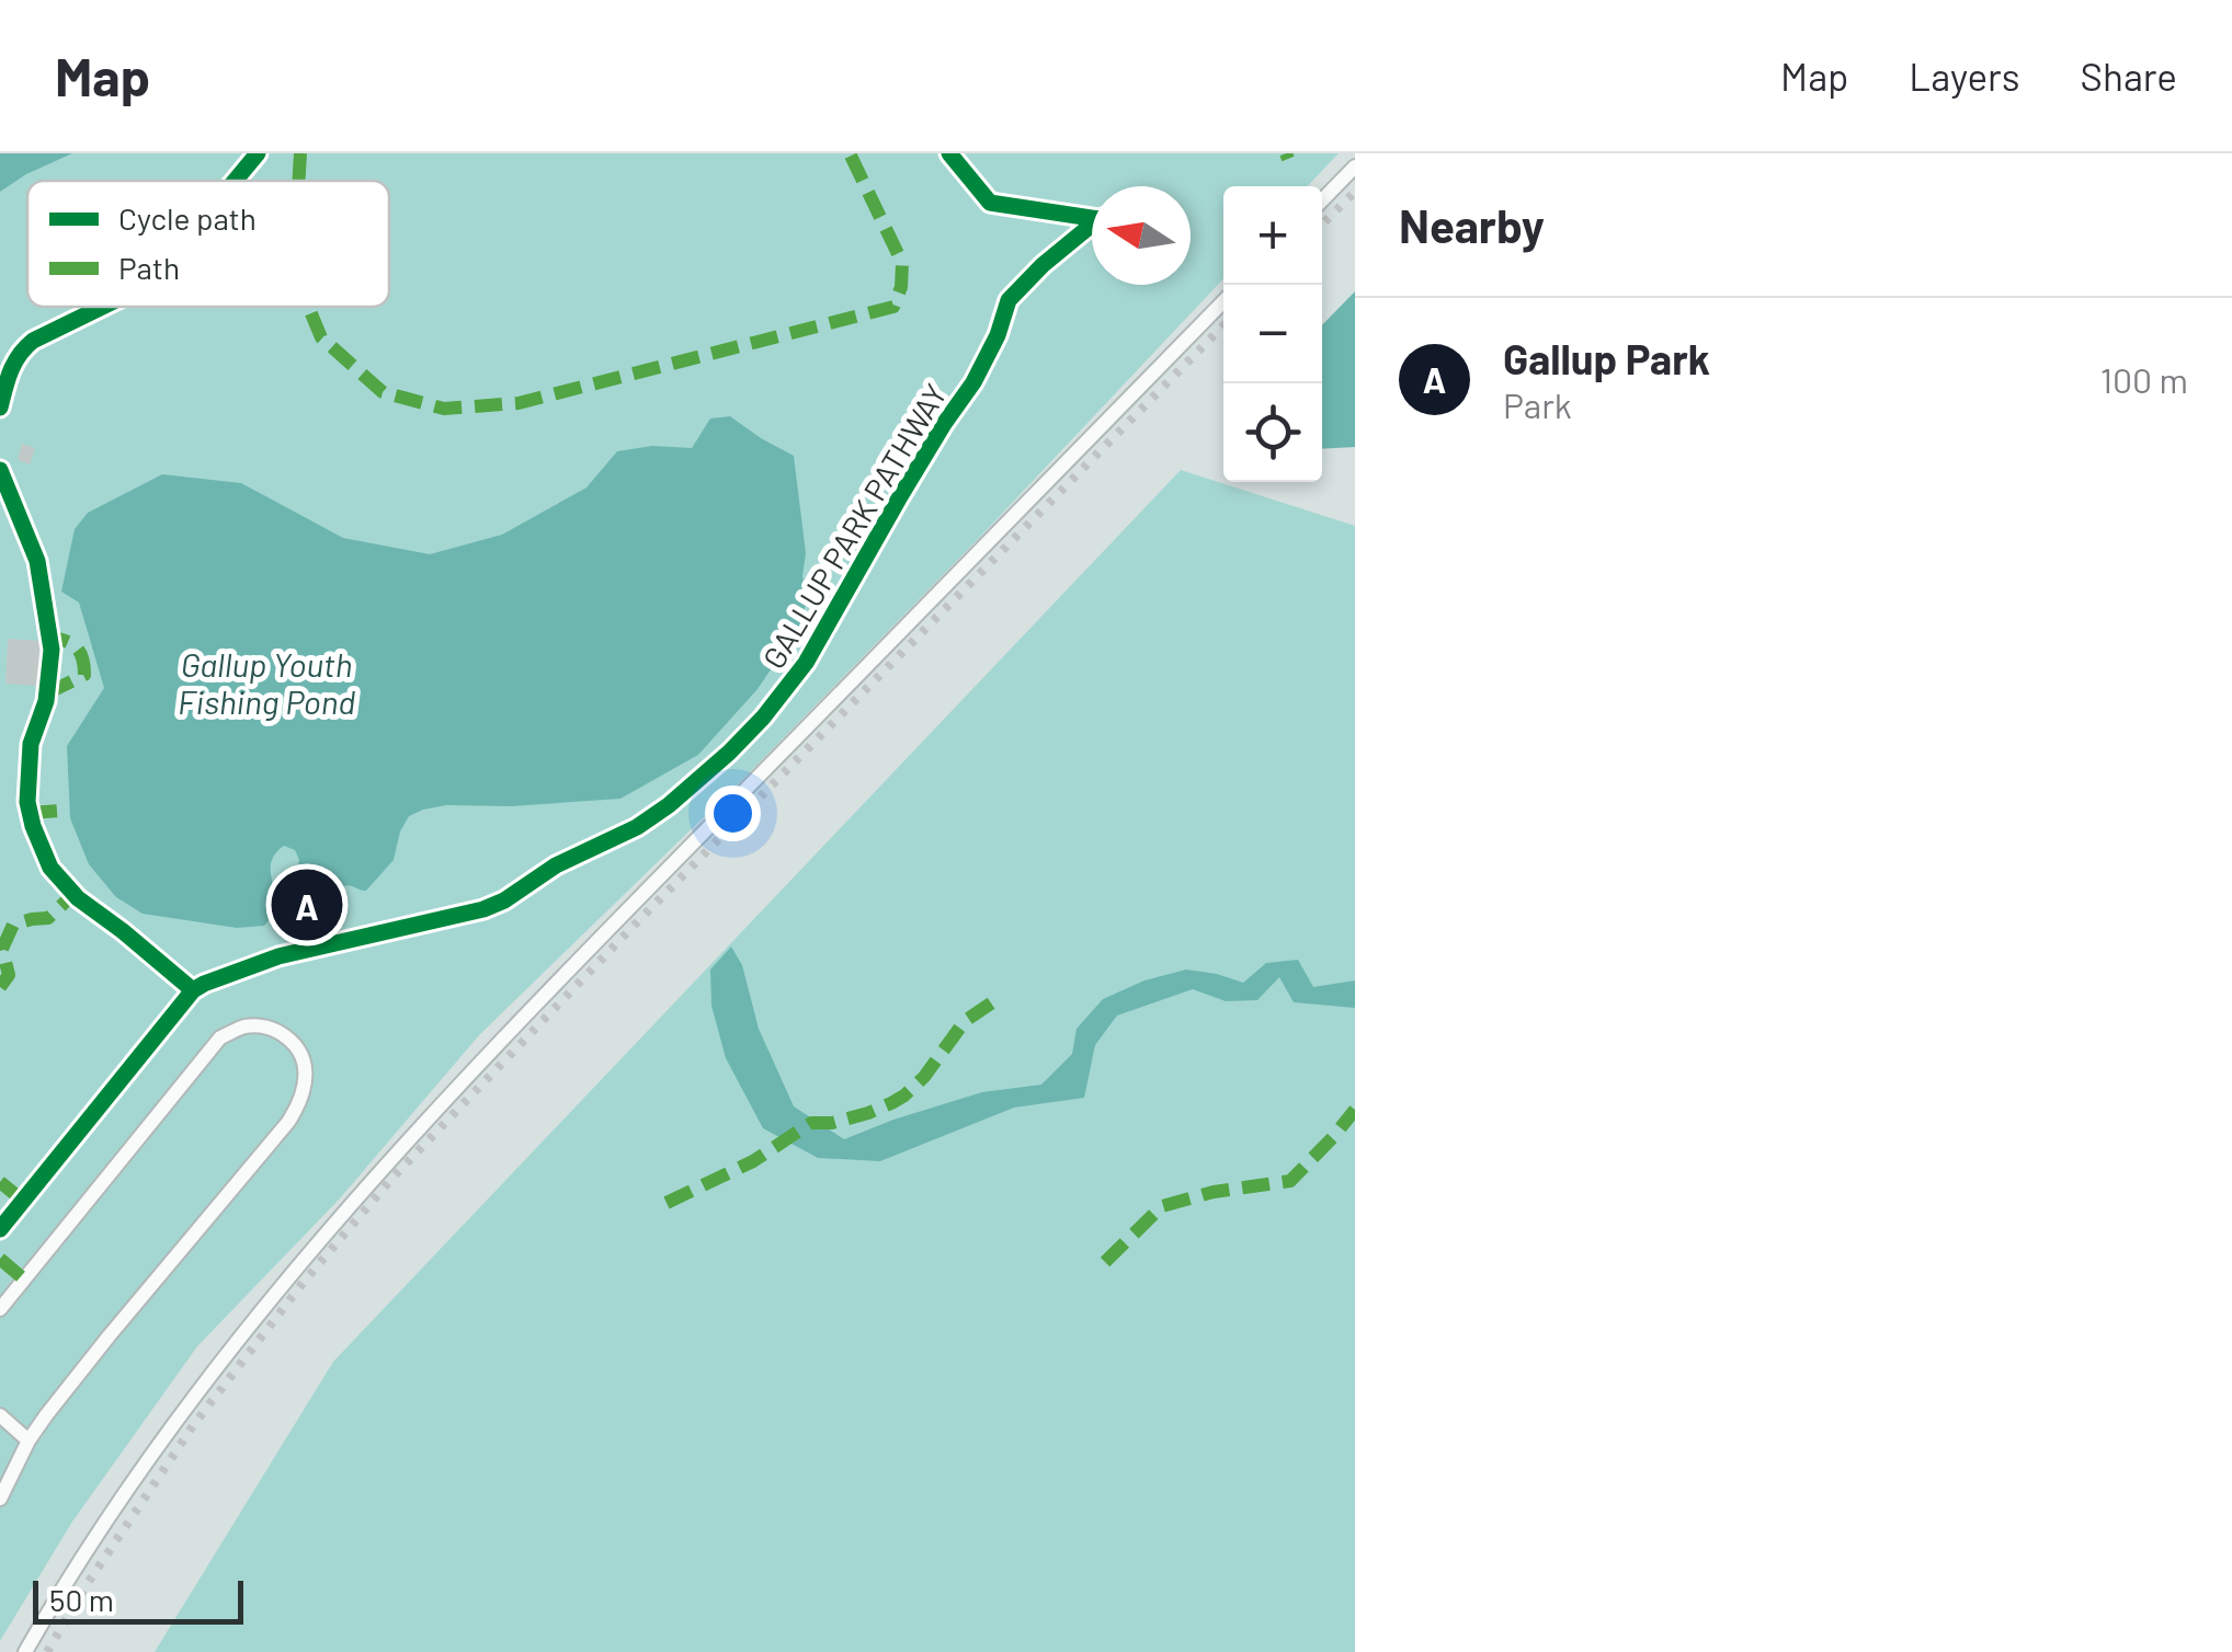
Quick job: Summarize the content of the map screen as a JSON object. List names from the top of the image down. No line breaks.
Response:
{"streets":{"cycle path":["GALLUP PARK PATHWAY"]},"water":["Gallup Youth Fishing Pond"],"legend":["Cycle path","Path"],"scale_bar":"50 m","north":"left","page":{"header":"Map","nav":["Map","Layers","Share"],"heading":"Nearby","map_buttons":["+","−"],"list":[{"mark":"A","name":"Gallup Park","note":"Park","value":"100 m"}],"pins":"A","scale":"50 m"}}
